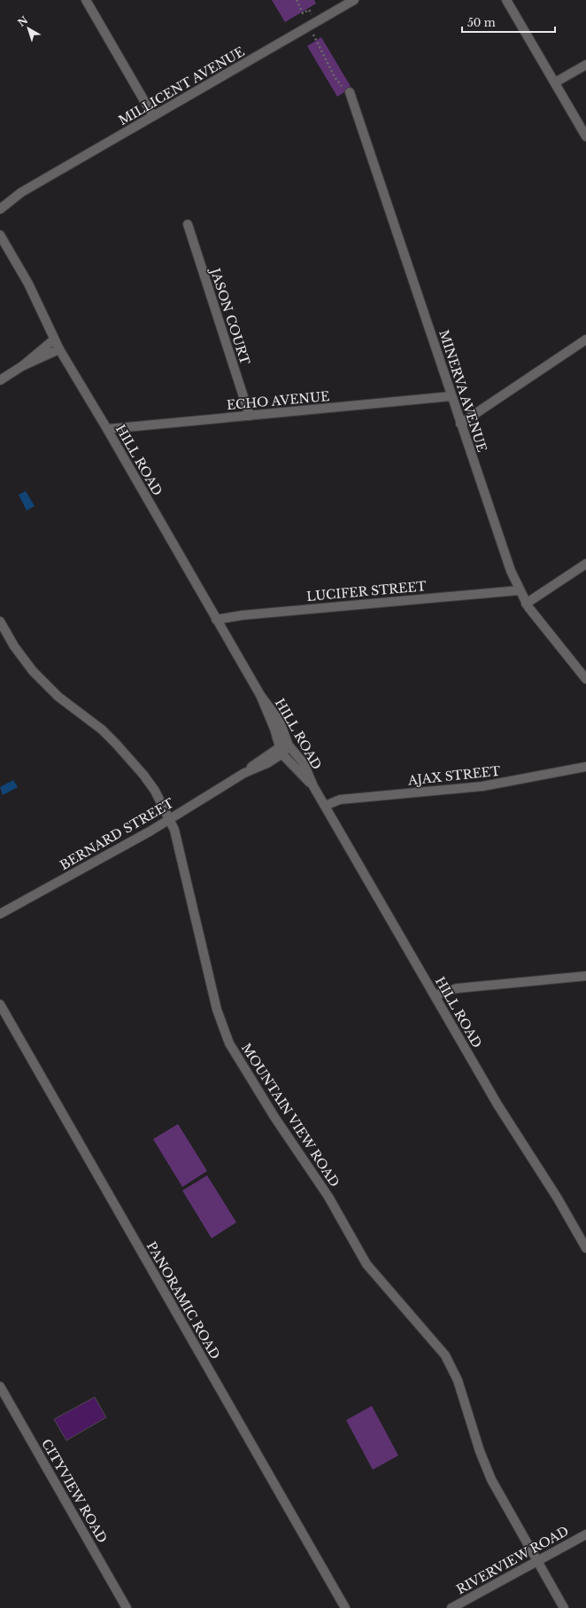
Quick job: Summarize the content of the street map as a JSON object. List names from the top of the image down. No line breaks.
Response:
{"streets":{"street":["MILLICENT AVENUE","JASON COURT","MINERVA AVENUE","ECHO AVENUE","HILL ROAD","LUCIFER STREET","AJAX STREET","BERNARD STREET","MOUNTAIN VIEW ROAD","PANORAMIC ROAD","CITYVIEW ROAD","RIVERVIEW ROAD"]},"crossings":[["JASON COURT","ECHO AVENUE"],["MINERVA AVENUE","ECHO AVENUE"],["MINERVA AVENUE","LUCIFER STREET"],["ECHO AVENUE","HILL ROAD"],["HILL ROAD","LUCIFER STREET"],["HILL ROAD","AJAX STREET"],["HILL ROAD","BERNARD STREET"],["BERNARD STREET","MOUNTAIN VIEW ROAD"],["MOUNTAIN VIEW ROAD","RIVERVIEW ROAD"]],"scale_bar":"50 m","north":"top left"}
